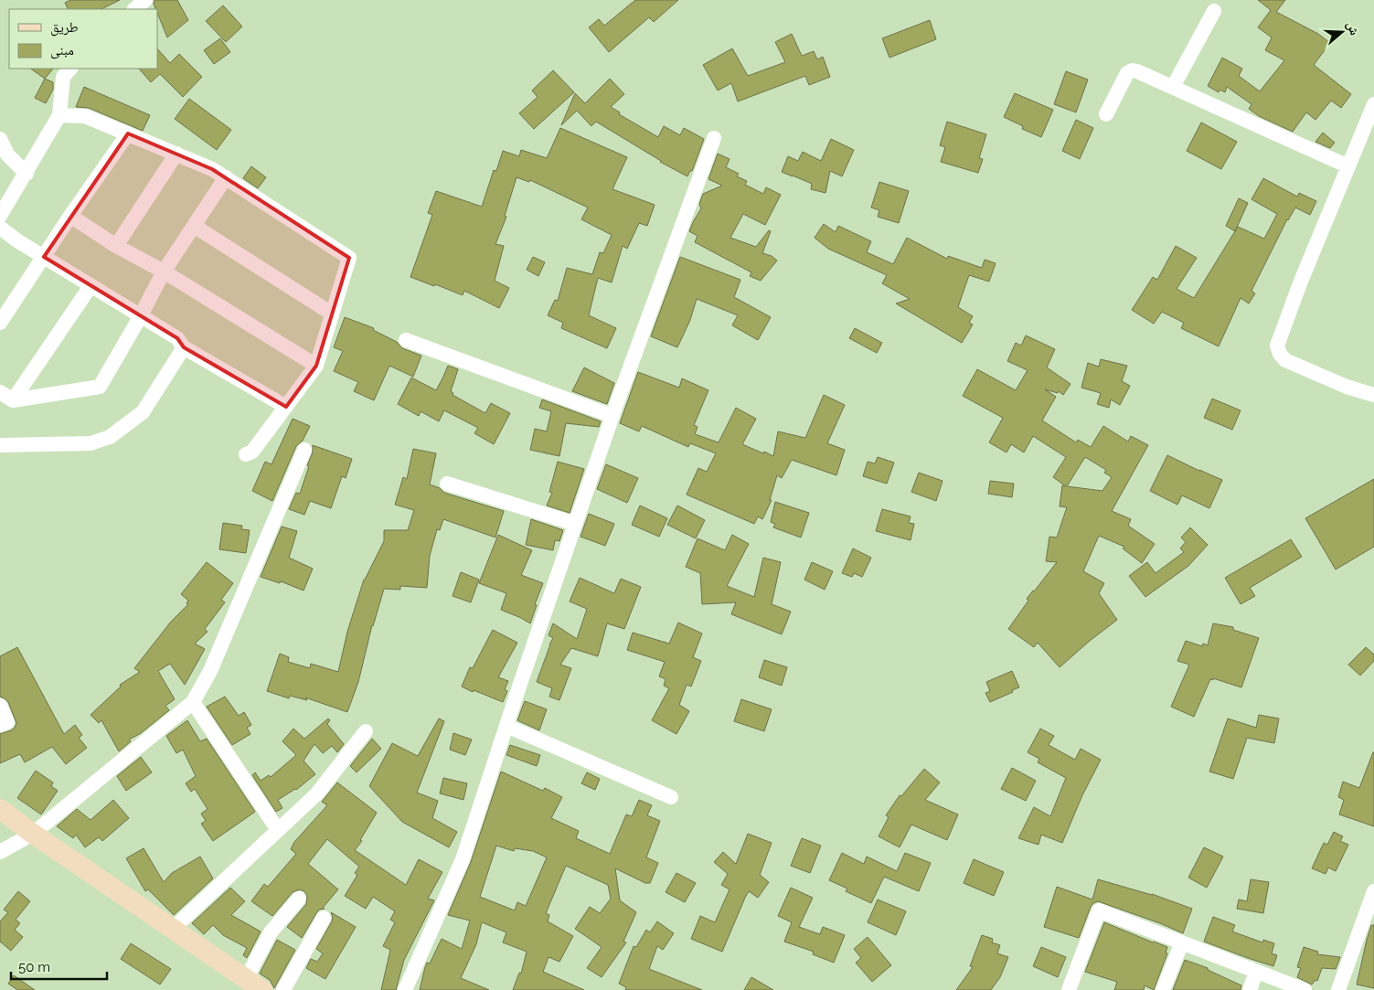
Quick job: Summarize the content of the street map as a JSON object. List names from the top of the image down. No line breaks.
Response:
{"legend":["طريق","مبنى"],"scale_bar":"50 m","north":"right"}
